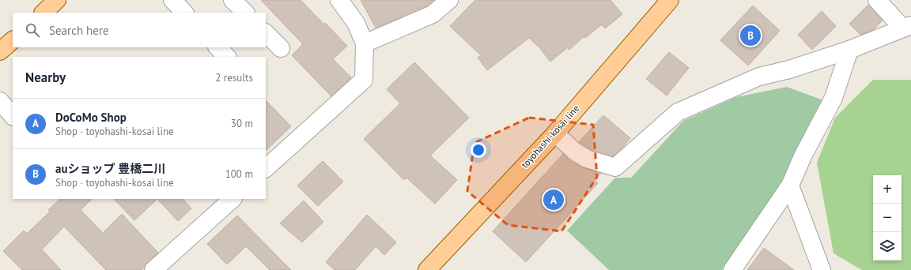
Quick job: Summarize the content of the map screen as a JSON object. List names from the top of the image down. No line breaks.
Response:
{"streets":{"main road":["toyohashi-kosai line"]},"page":{"search":"Search here","pins":["B","A"],"heading":["Nearby","2 results"],"list":[{"mark":"A","name":"DoCoMo Shop","note":"Shop · toyohashi-kosai line","value":"30 m"},{"mark":"B","name":"auショップ 豊橋二川","note":"Shop · toyohashi-kosai line","value":"100 m"}],"map_buttons":["+","−"]}}
